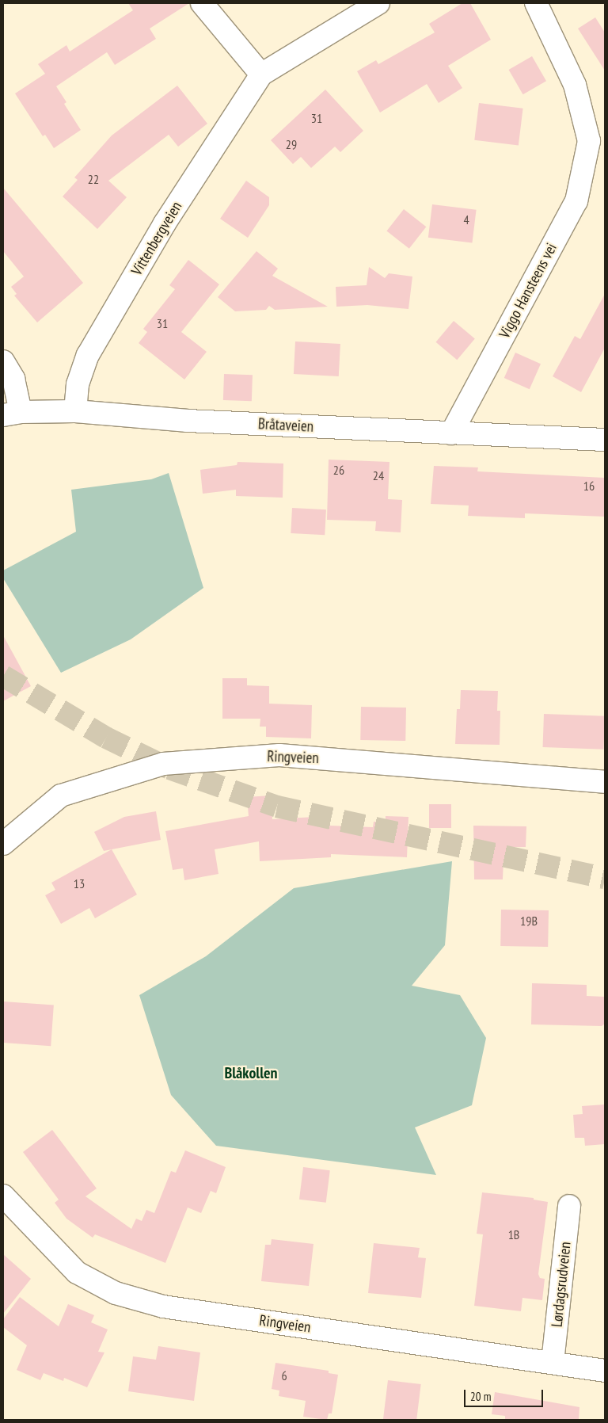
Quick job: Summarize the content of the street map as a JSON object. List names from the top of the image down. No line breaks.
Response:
{"streets":{"street":["Vittenbergveien","Viggo Hansteens vei","Bråtaveien","Ringveien","Lørdagsrudveien"]},"crossings":[["Vittenbergveien","Bråtaveien"],["Viggo Hansteens vei","Bråtaveien"],["Ringveien","Lørdagsrudveien"]],"districts":["Blåkollen"],"house_numbers":["31","29","22","4","31","26","24","16","13","19B","1B","6"],"scale_bar":"20 m"}
